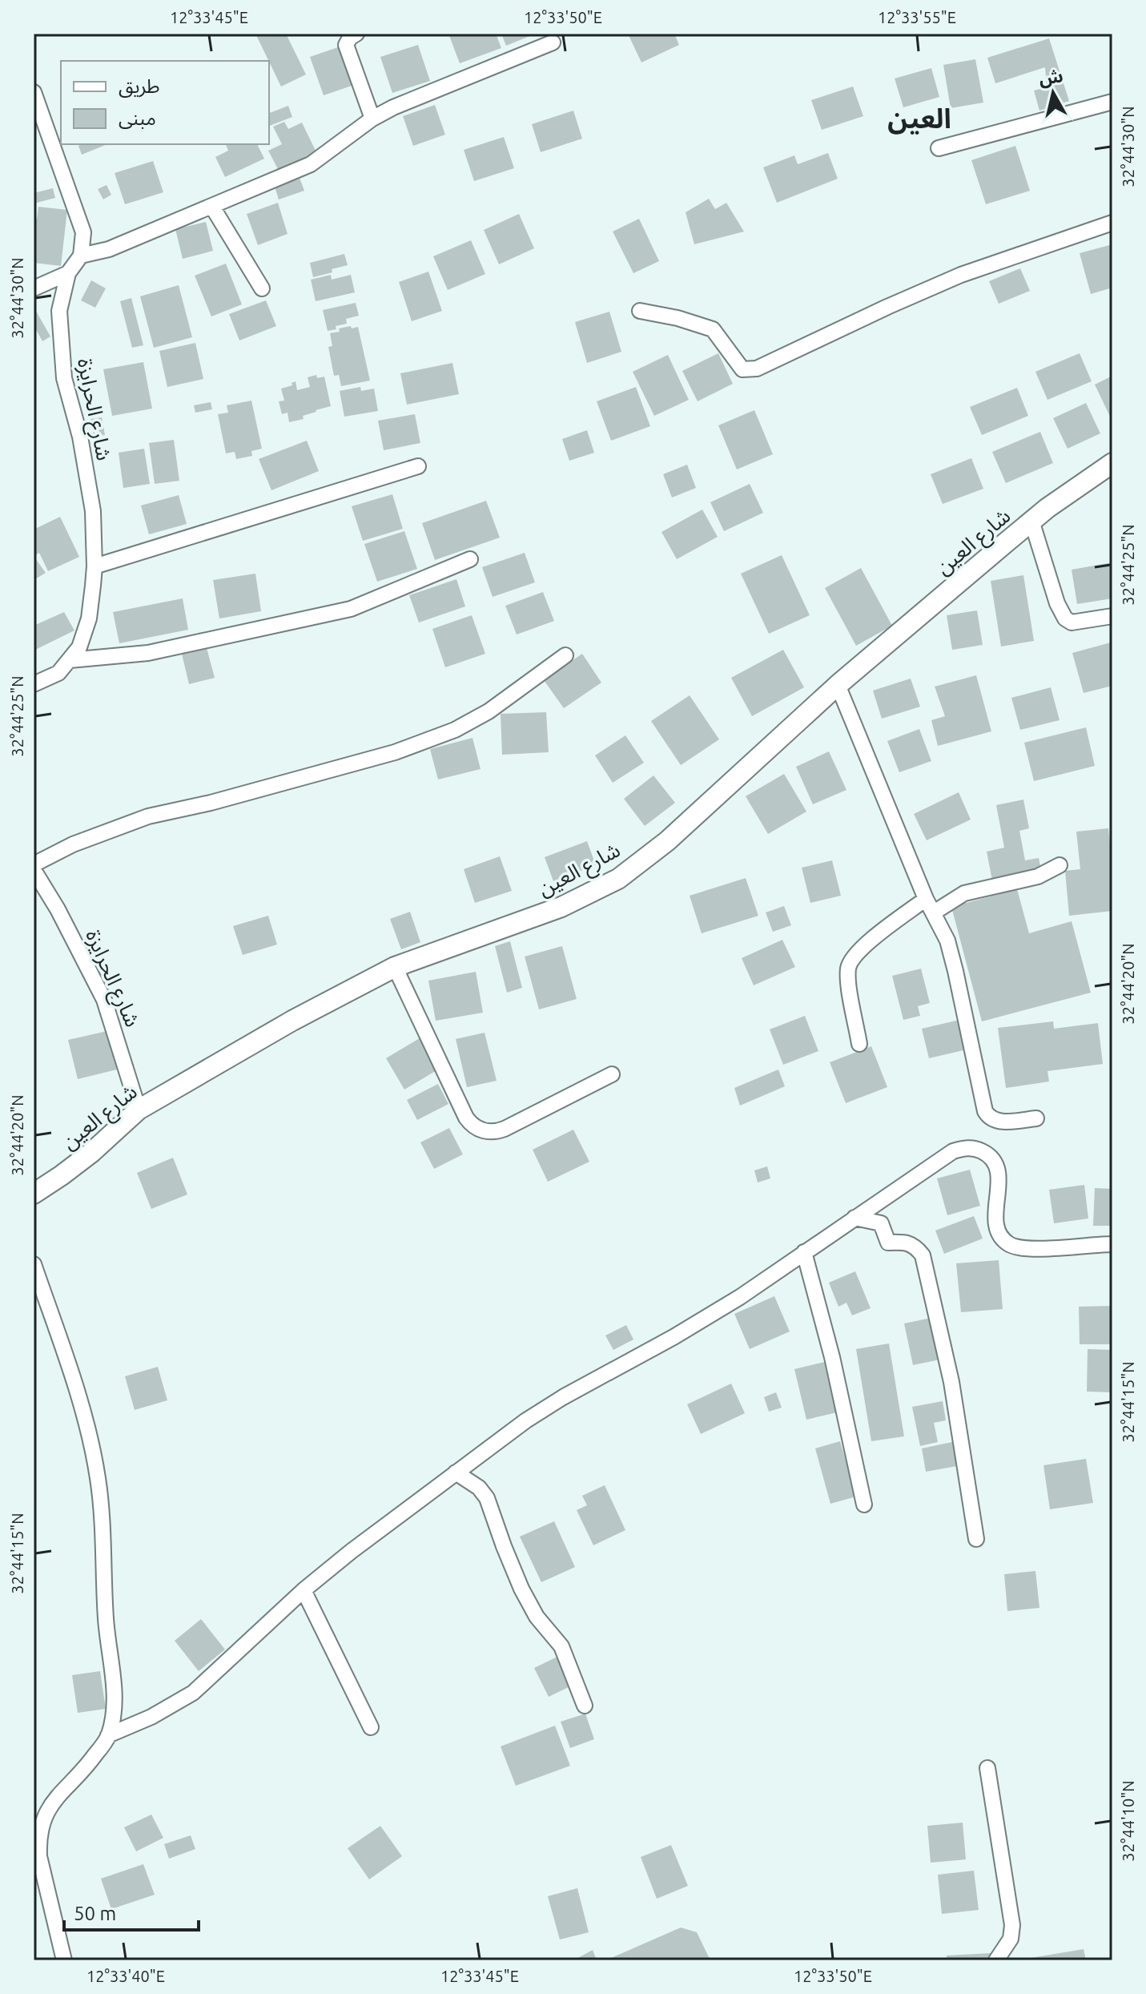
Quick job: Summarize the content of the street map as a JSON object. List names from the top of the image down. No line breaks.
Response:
{"streets":{"street":["شارع الحرايزة","شارع العين"]},"crossings":[["شارع الحرايزة","شارع العين"]],"districts":["العين"],"legend":["طريق","مبنى"],"scale_bar":"50 m","north":"top","coordinates":["12°33'45\"E","12°33'50\"E","12°33'55\"E","32°44'30\"N","32°44'25\"N","32°44'20\"N","32°44'15\"N","32°44'10\"N","12°33'40\"E"]}
